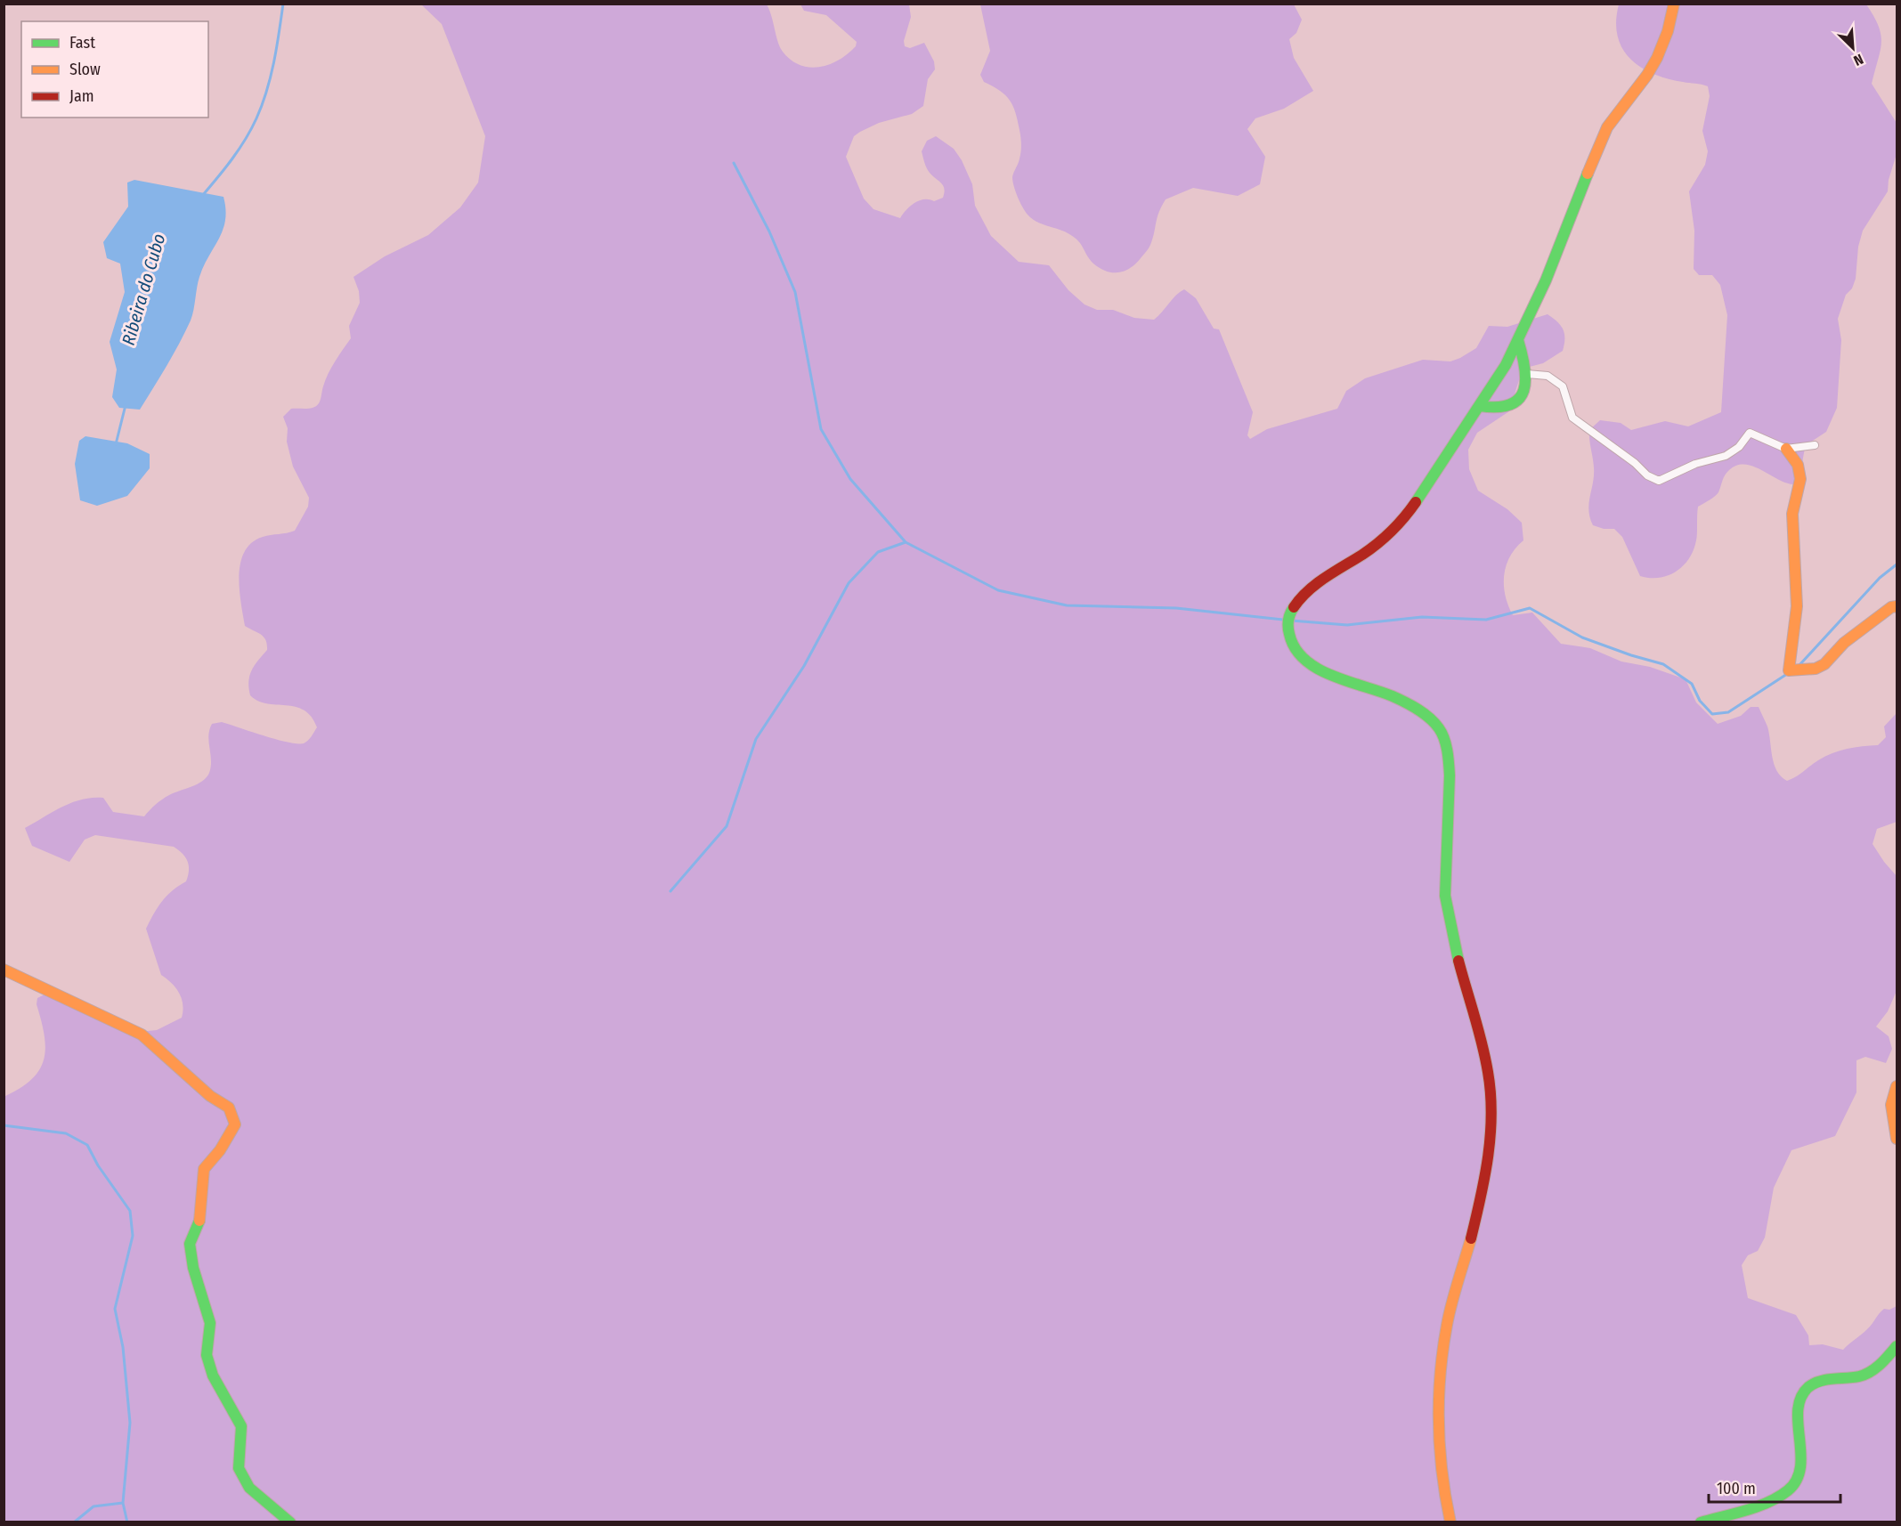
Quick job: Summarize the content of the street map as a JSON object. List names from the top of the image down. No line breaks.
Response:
{"water":["Ribeira do Cubo"],"legend":["Fast","Slow","Jam"],"scale_bar":"100 m","north":"bottom right"}
